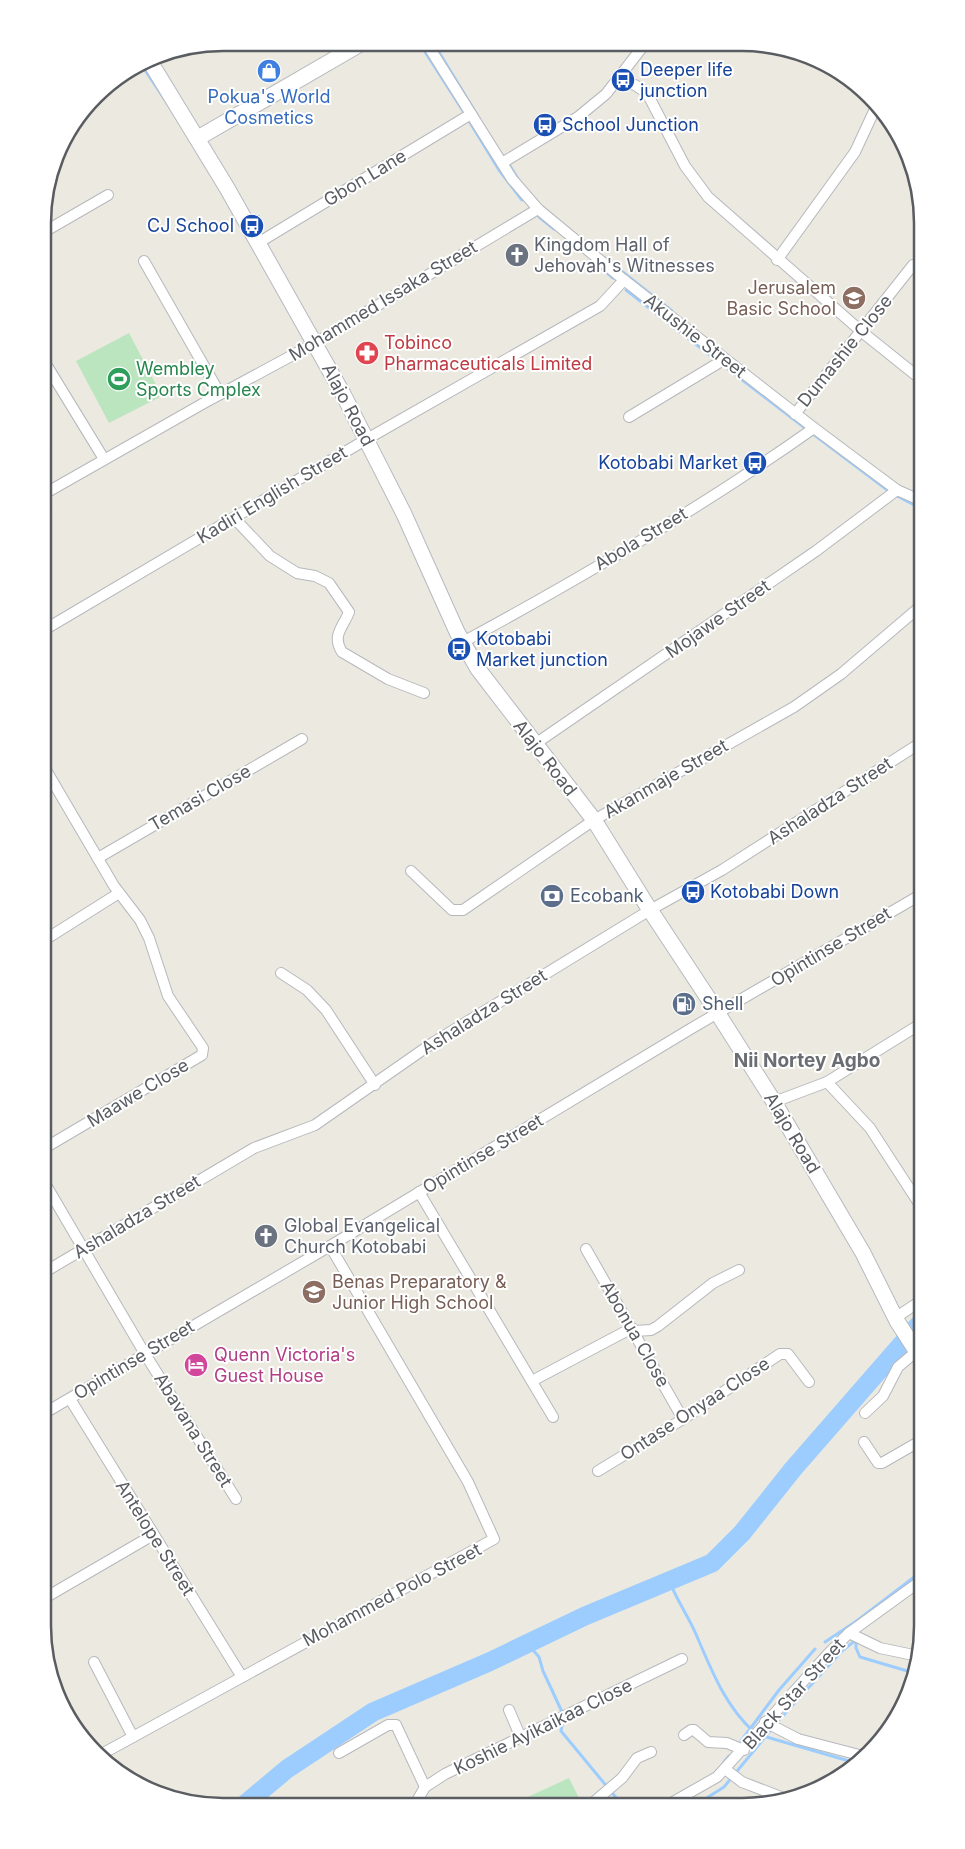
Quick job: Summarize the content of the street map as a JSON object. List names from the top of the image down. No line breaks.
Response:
{"streets":{"street":["Gbon Lane","Mohammed Issaka Street","Akushie Street","Dumashie Close","Alajo Road","Kadiri English Street","Abola Street","Mojawe Street","Akanmaje Street","Temasi Close","Ashaladza Street","Opintinse Street","Maawe Close","Abonua Close","Ontase Onyaa Close","Abavana Street","Antelope Street","Mohammed Polo Street","Black Star Street","Koshie Ayikaikaa Close"]},"crossings":[["Gbon Lane","Akushie Street"],["Gbon Lane","Alajo Road"],["Mohammed Issaka Street","Akushie Street"],["Mohammed Issaka Street","Alajo Road"],["Akushie Street","Dumashie Close"],["Akushie Street","Kadiri English Street"],["Akushie Street","Abola Street"],["Akushie Street","Mojawe Street"],["Alajo Road","Kadiri English Street"],["Alajo Road","Abola Street"],["Alajo Road","Mojawe Street"],["Alajo Road","Akanmaje Street"],["Alajo Road","Ashaladza Street"],["Alajo Road","Opintinse Street"],["Ashaladza Street","Abavana Street"],["Opintinse Street","Abavana Street"],["Opintinse Street","Antelope Street"],["Opintinse Street","Mohammed Polo Street"],["Abonua Close","Ontase Onyaa Close"],["Antelope Street","Mohammed Polo Street"]],"districts":["Nii Nortey Agbo"],"places":{"shop":["Pokua's World Cosmetics"],"bus stop":["Deeper life junction","School Junction","CJ School","Kotobabi Market","Kotobabi Market junction","Kotobabi Down"],"church":["Kingdom Hall of Jehovah's Witnesses","Global Evangelical Church Kotobabi"],"school or university":["Jerusalem Basic School","Benas Preparatory & Junior High School"],"pharmacy":["Tobinco Pharmaceuticals Limited"],"sports":["Wembley Sports Cmplex"],"bank":["Ecobank"],"fuel station":["Shell"],"hotel":["Quenn Victoria's Guest House"]}}
